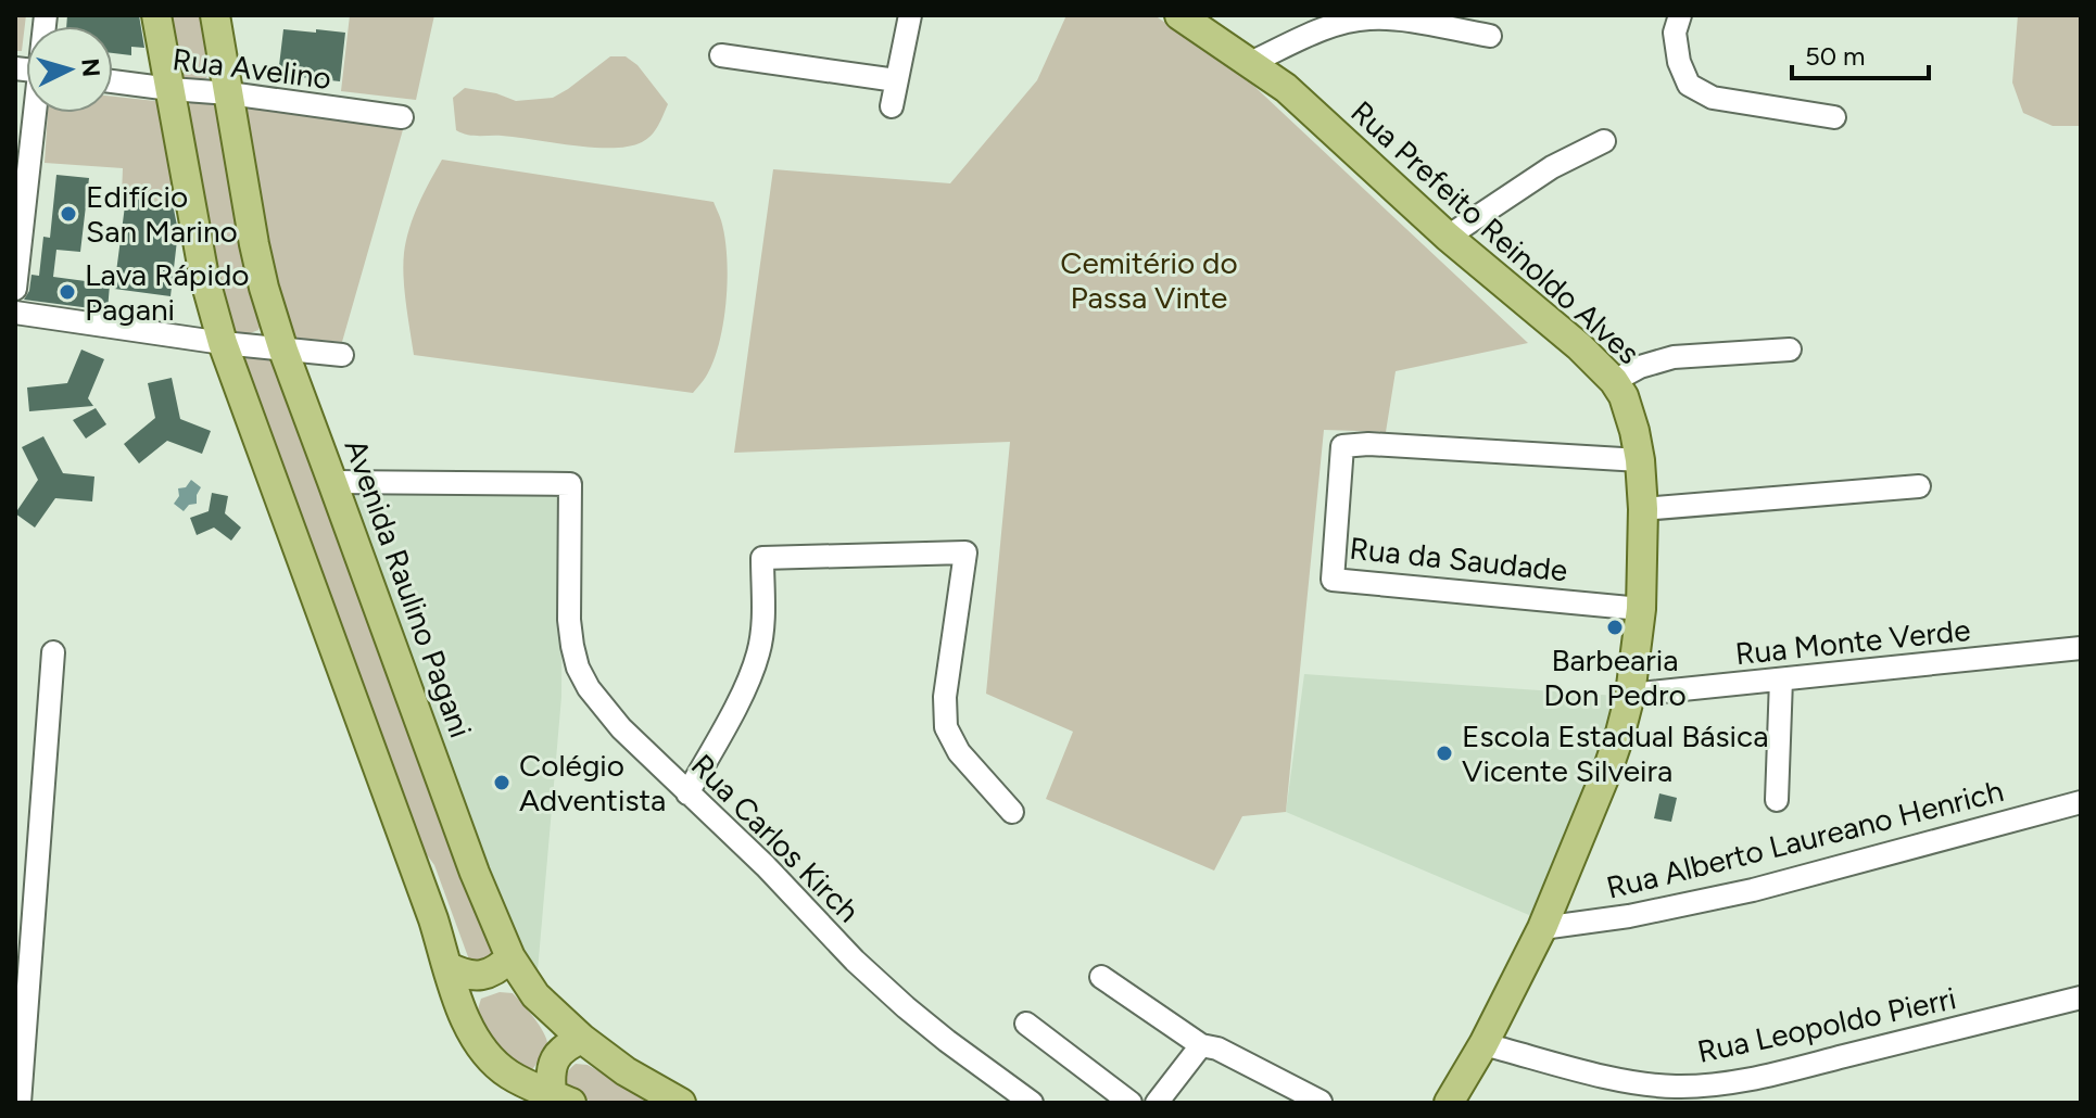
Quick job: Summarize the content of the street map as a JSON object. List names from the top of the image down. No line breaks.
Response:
{"streets":{"main road":["Rua Prefeito Reinoldo Alves","Avenida Raulino Pagani"],"street":["Rua Avelino","Rua da Saudade","Rua Monte Verde","Rua Carlos Kirch","Rua Alberto Laureano Henrich","Rua Leopoldo Pierri"]},"crossings":[["Rua Avelino","Avenida Raulino Pagani"],["Rua Prefeito Reinoldo Alves","Rua da Saudade"],["Rua Prefeito Reinoldo Alves","Rua Monte Verde"],["Rua Prefeito Reinoldo Alves","Rua Alberto Laureano Henrich"],["Rua Prefeito Reinoldo Alves","Rua Leopoldo Pierri"],["Avenida Raulino Pagani","Rua Carlos Kirch"]],"parks":["Cemitério do Passa Vinte"],"places":["Edifício San Marino","Lava Rápido Pagani","Barbearia Don Pedro","Escola Estadual Básica Vicente Silveira","Colégio Adventista"],"scale_bar":"50 m","north":"right"}
